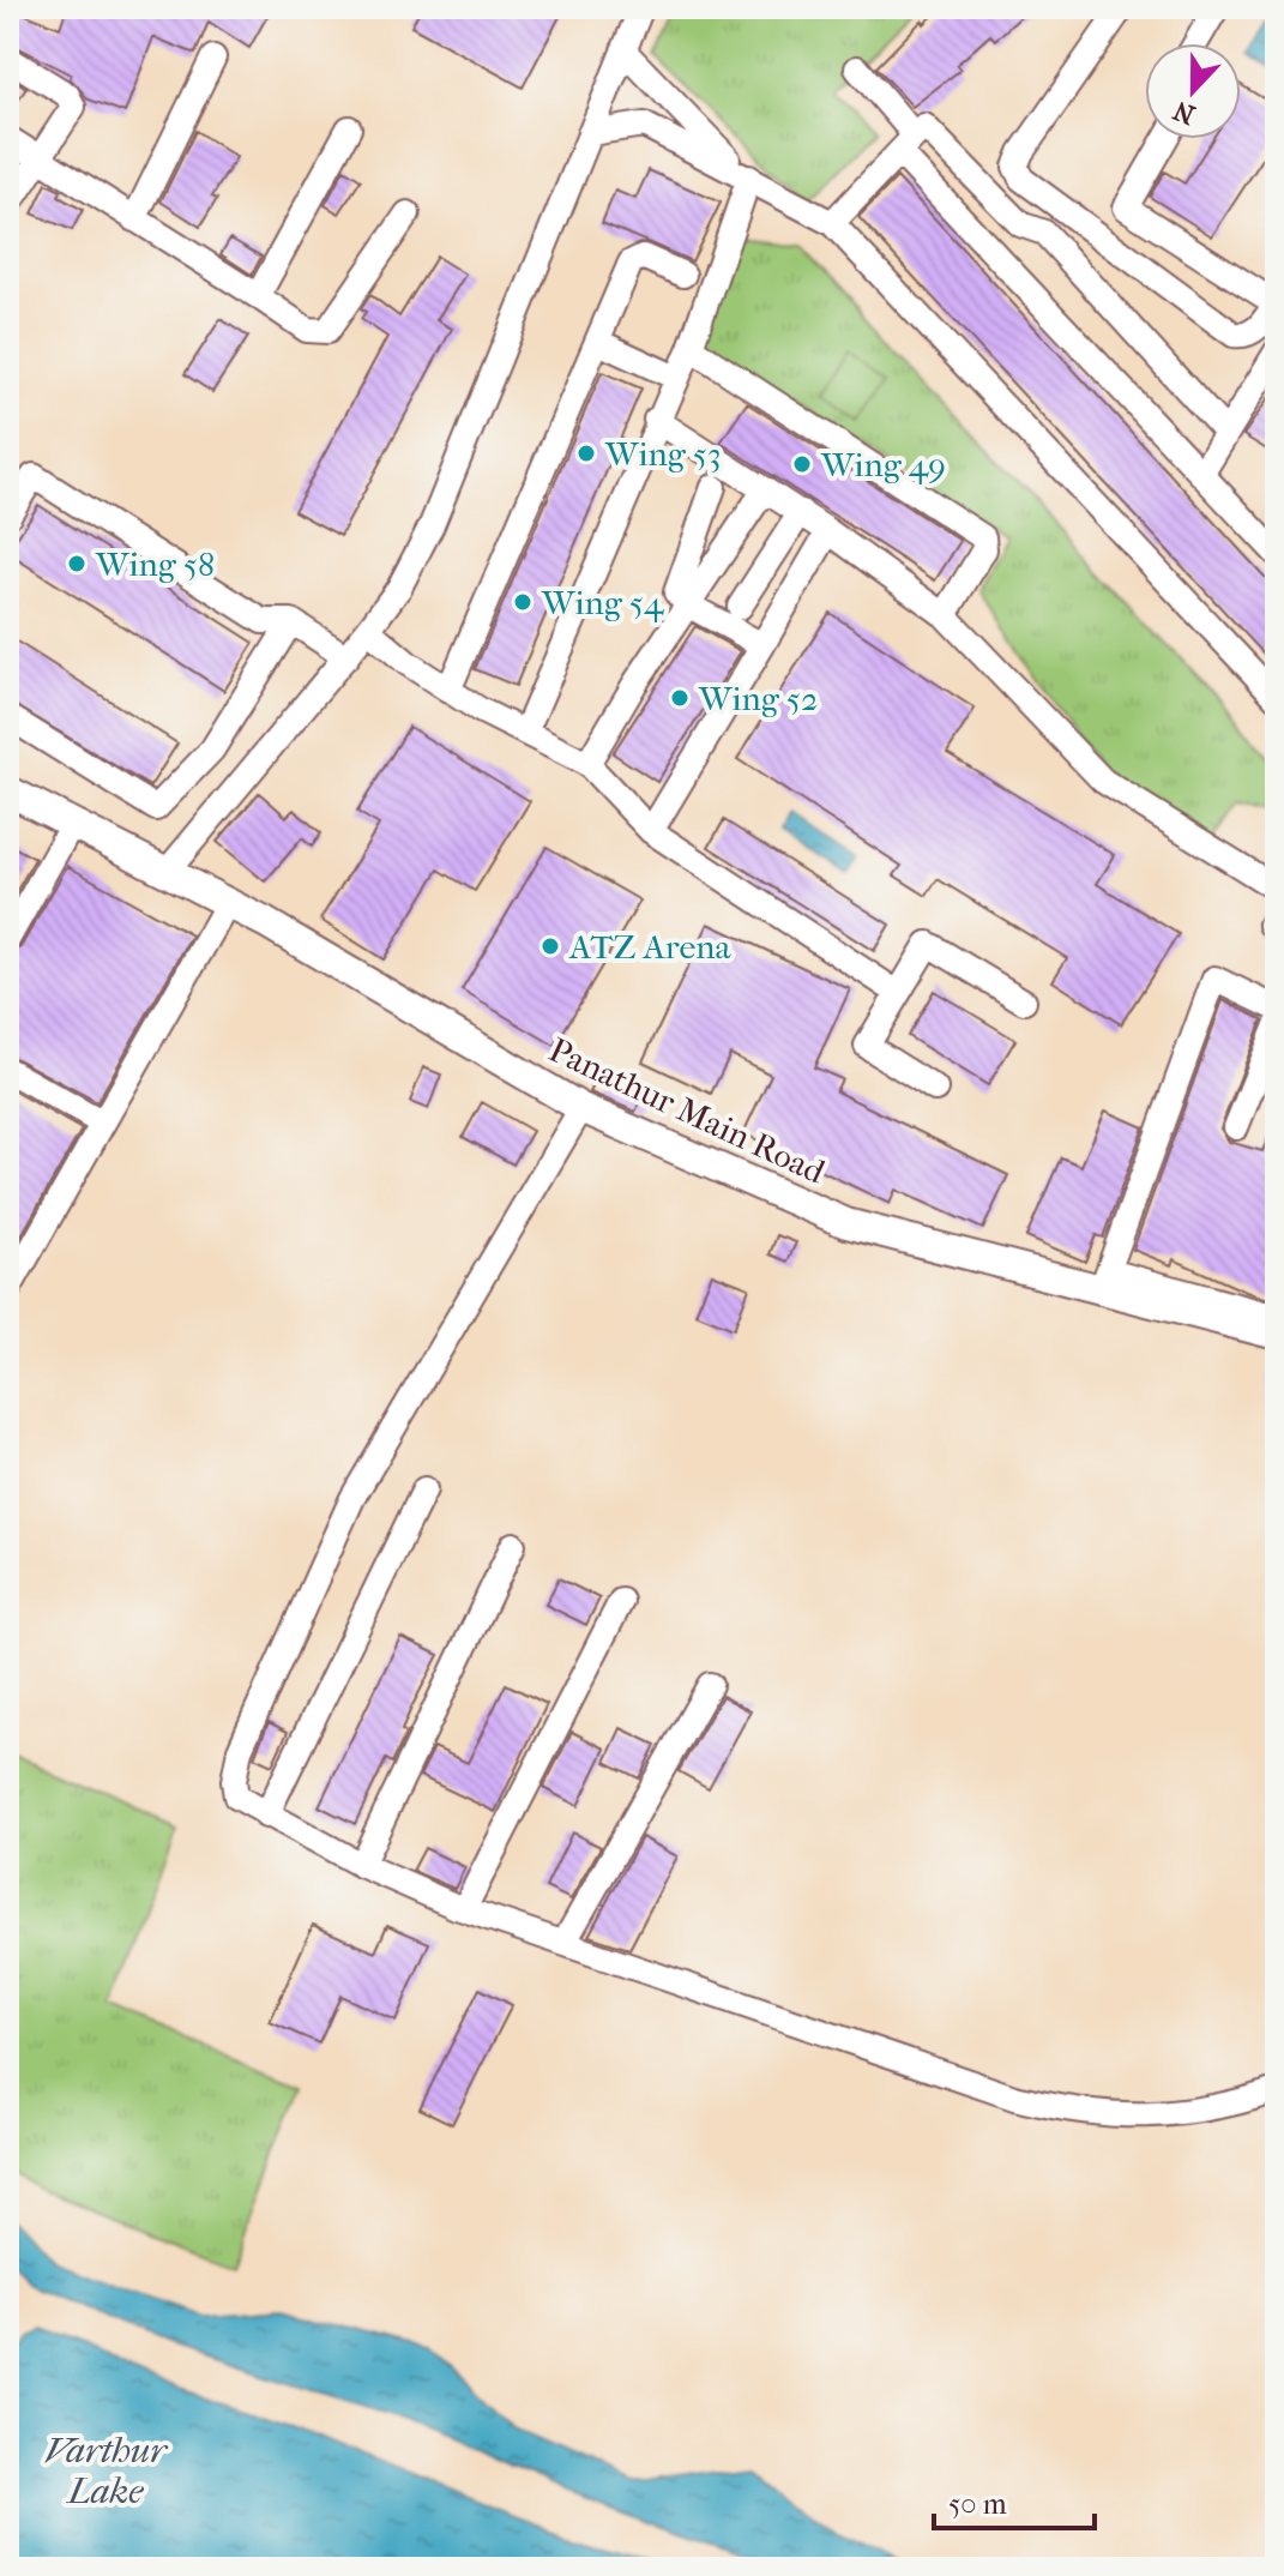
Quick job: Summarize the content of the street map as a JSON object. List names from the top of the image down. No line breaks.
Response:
{"streets":{"street":["Panathur Main Road"]},"water":["Varthur Lake"],"places":["Wing 53","Wing 49","Wing 58","Wing 54","Wing 52","ATZ Arena"],"scale_bar":"50 m","north":"bottom"}
